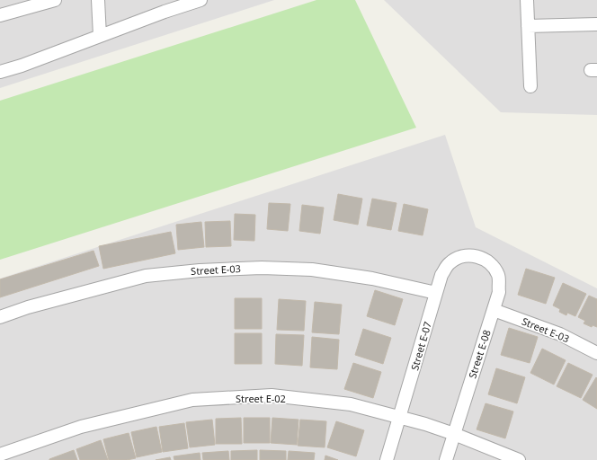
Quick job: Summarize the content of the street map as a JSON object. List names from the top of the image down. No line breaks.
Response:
{"streets":{"street":["Street E-03","Street E-07","Street E-08","Street E-02"]},"crossings":[["Street E-03","Street E-07"],["Street E-03","Street E-08"],["Street E-07","Street E-08"],["Street E-07","Street E-02"],["Street E-08","Street E-02"]]}
